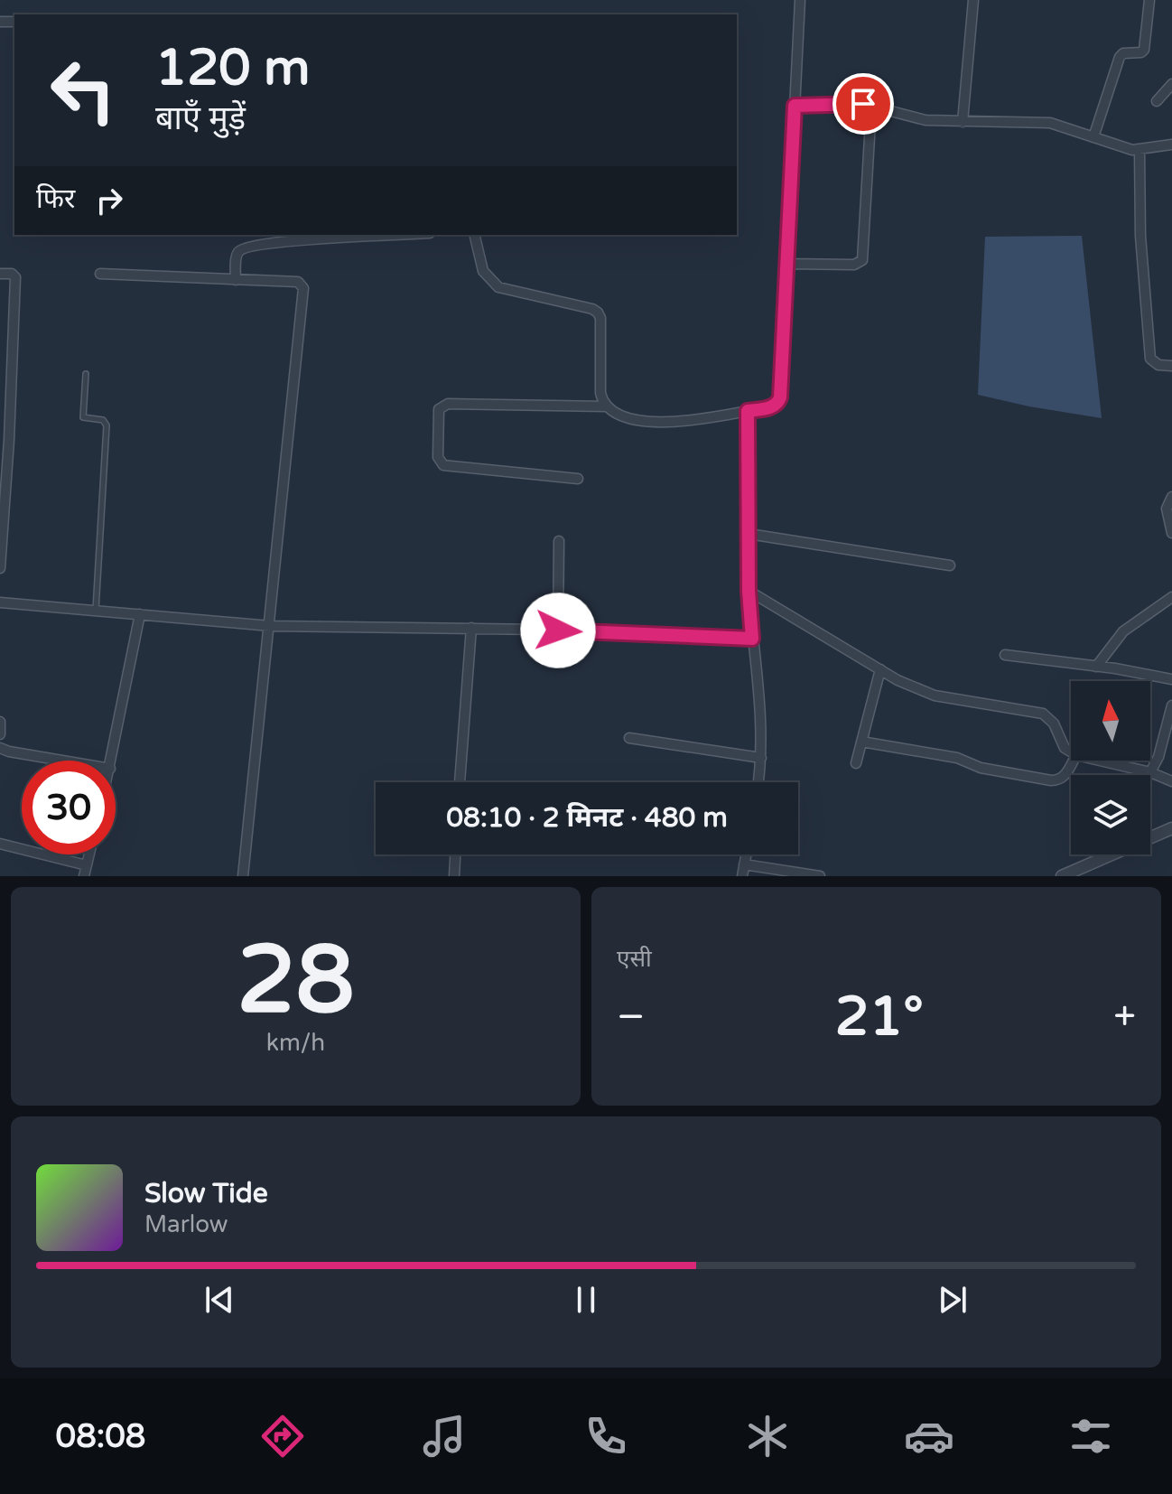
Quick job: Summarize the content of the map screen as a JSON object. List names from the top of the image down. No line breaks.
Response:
{"north":"top","page":{"turn":["120 m","बाएँ मुड़ें"],"then":"फिर","limit":"30","trip":"08:10 · 2 मिनट · 480 m","tile":[["28","km/h"],"एसी"],"heat":["−","21°","+"],"song":["Slow Tide","Marlow"],"tabs":"08:08"}}
